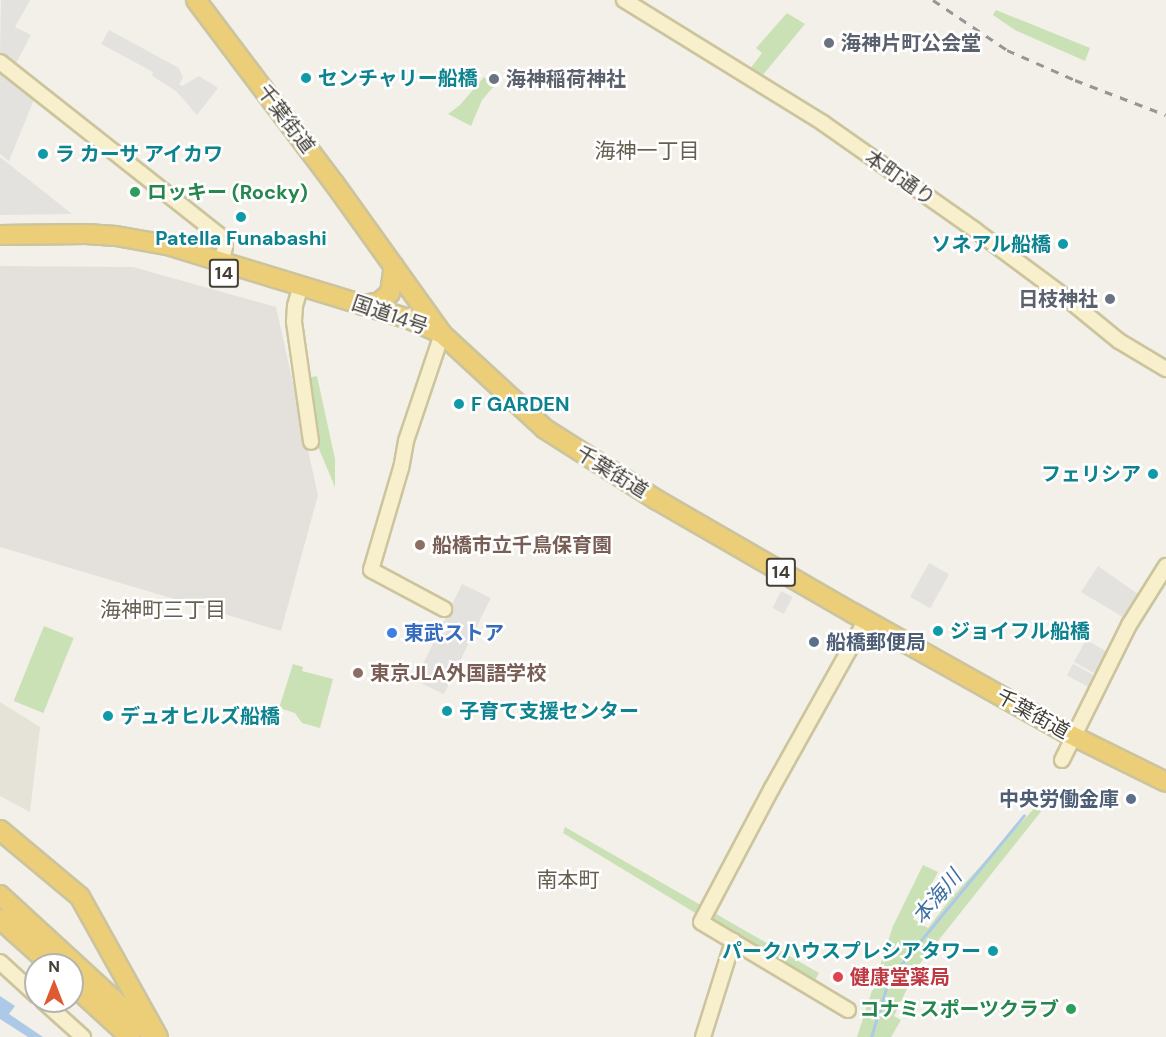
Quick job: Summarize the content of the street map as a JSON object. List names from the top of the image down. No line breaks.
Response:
{"streets":{"highway":["千葉街道","14","国道14号"],"street":["本町通り"]},"crossings":[["千葉街道","国道14号"]],"districts":["海神一丁目","海神町三丁目","南本町"],"water":["本海川"],"places":["海神片町公会堂","センチャリー船橋","海神稲荷神社","ラ カーサ アイカワ","ロッキー (Rocky)","Patella Funabashi","ソネアル船橋","日枝神社","F GARDEN","フェリシア","船橋市立千鳥保育園","ジョイフル船橋","東武ストア","船橋郵便局","東京JLA外国語学校","子育て支援センター","デュオヒルズ船橋","中央労働金庫","パークハウスプレシアタワー","健康堂薬局","コナミスポーツクラブ"],"north":"top"}
